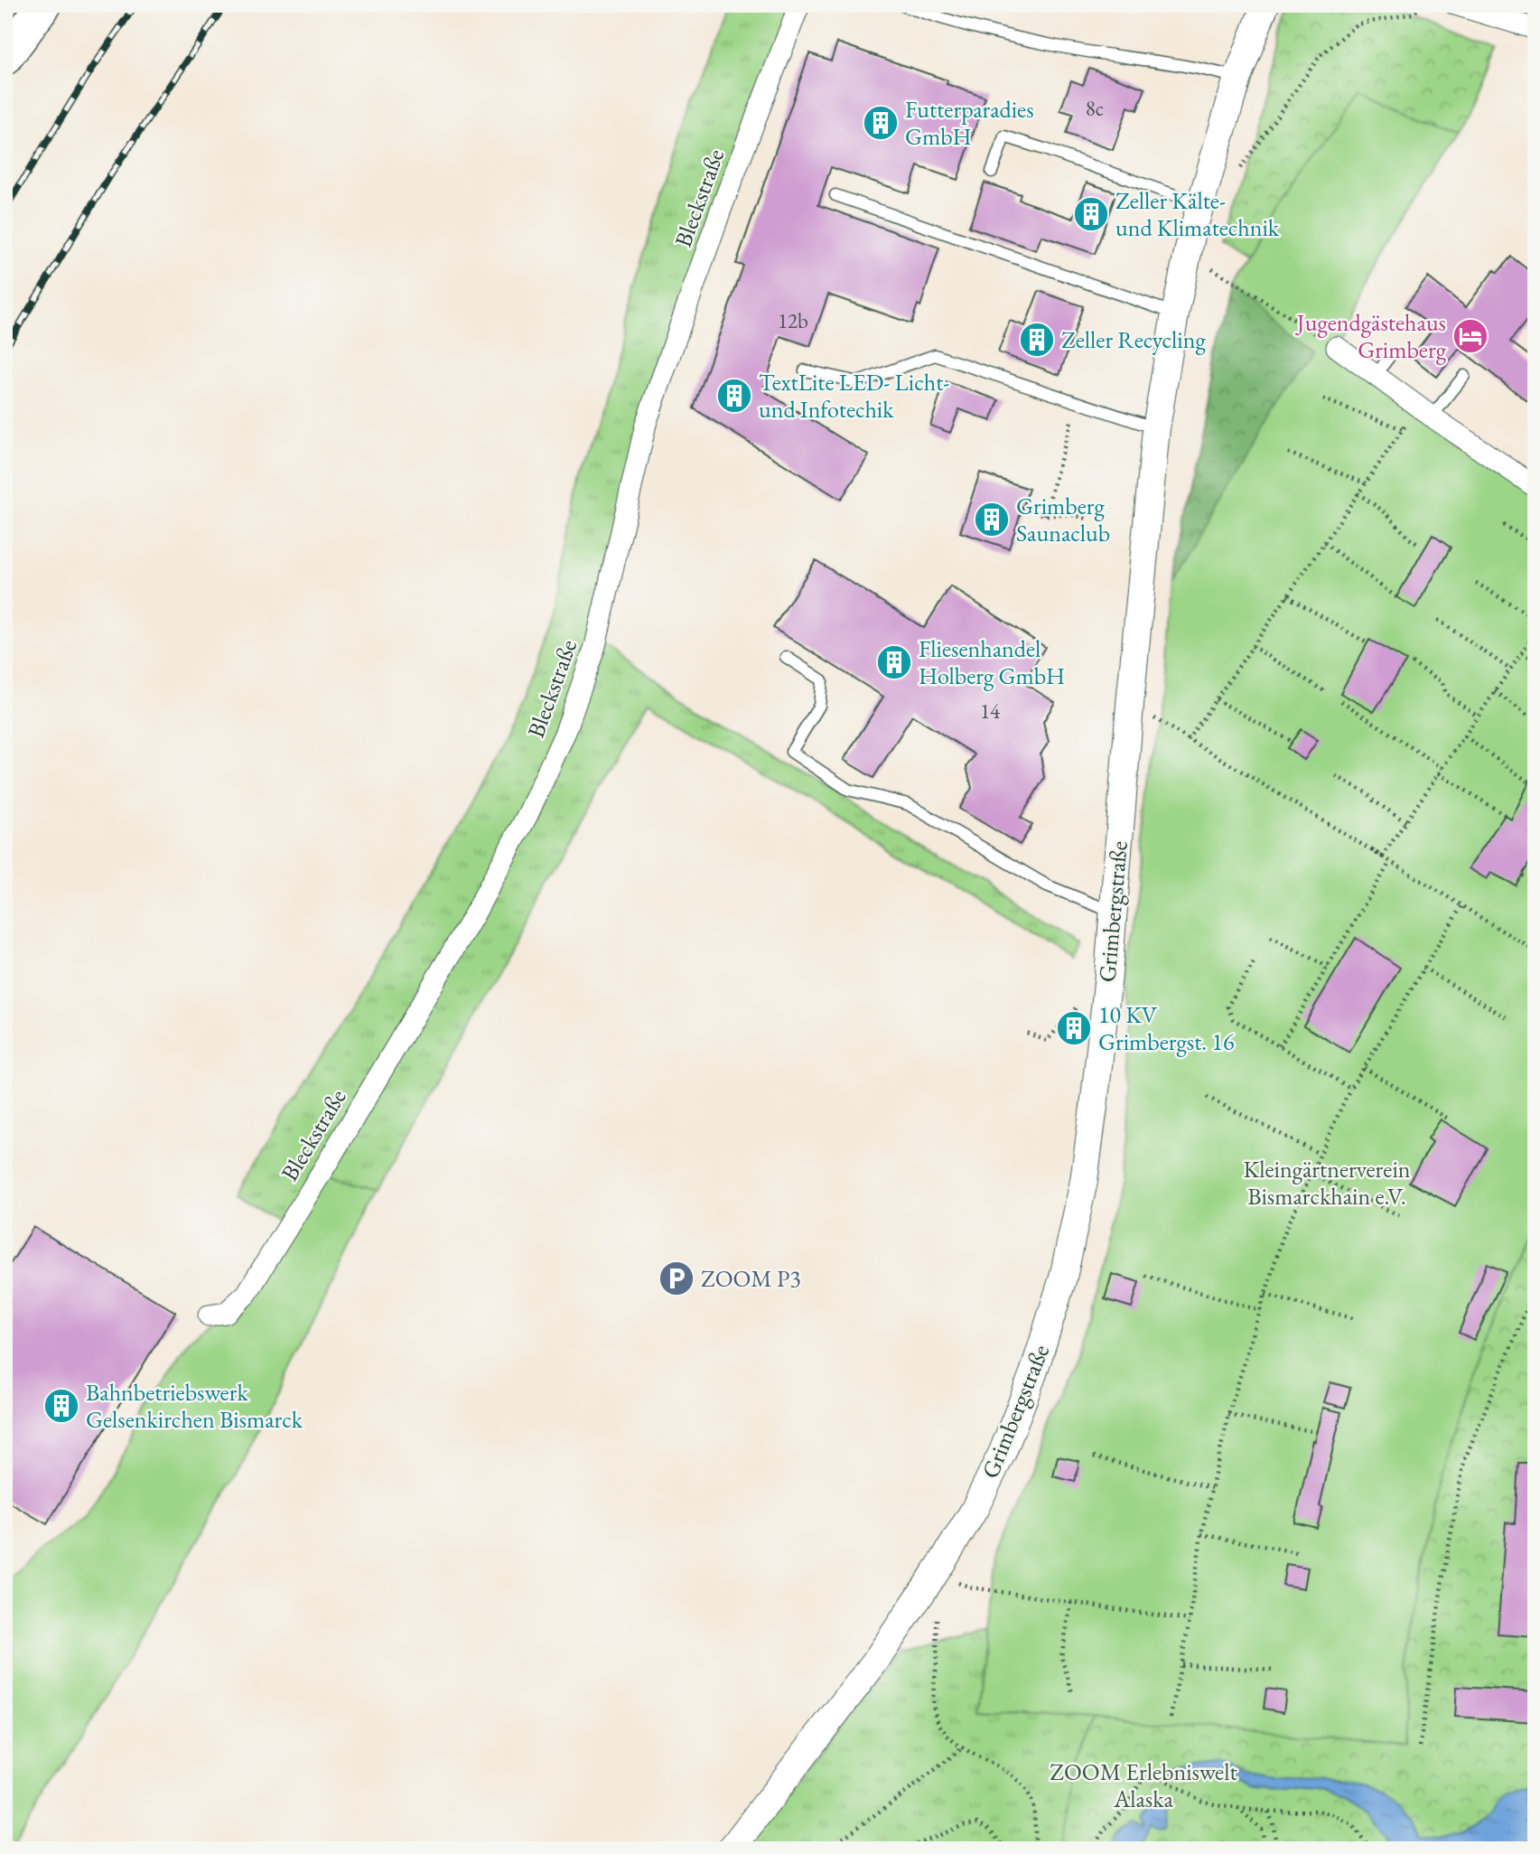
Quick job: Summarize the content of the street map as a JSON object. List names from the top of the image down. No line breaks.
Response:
{"streets":{"street":["Bleckstraße","Grimbergstraße"]},"parks":["Kleingärtnerverein Bismarckhain e.V.","ZOOM Erlebniswelt Alaska"],"places":{"building":["Futterparadies GmbH","Zeller Kälte- und Klimatechnik","Zeller Recycling","TextLite LED- Licht- und Infotechik","Grimberg Saunaclub","Fliesenhandel Holberg GmbH","10 KV Grimbergst. 16","Bahnbetriebswerk Gelsenkirchen Bismarck"],"hotel":["Jugendgästehaus Grimberg"],"parking":["ZOOM P3"]},"house_numbers":["8c","12b","14"]}
